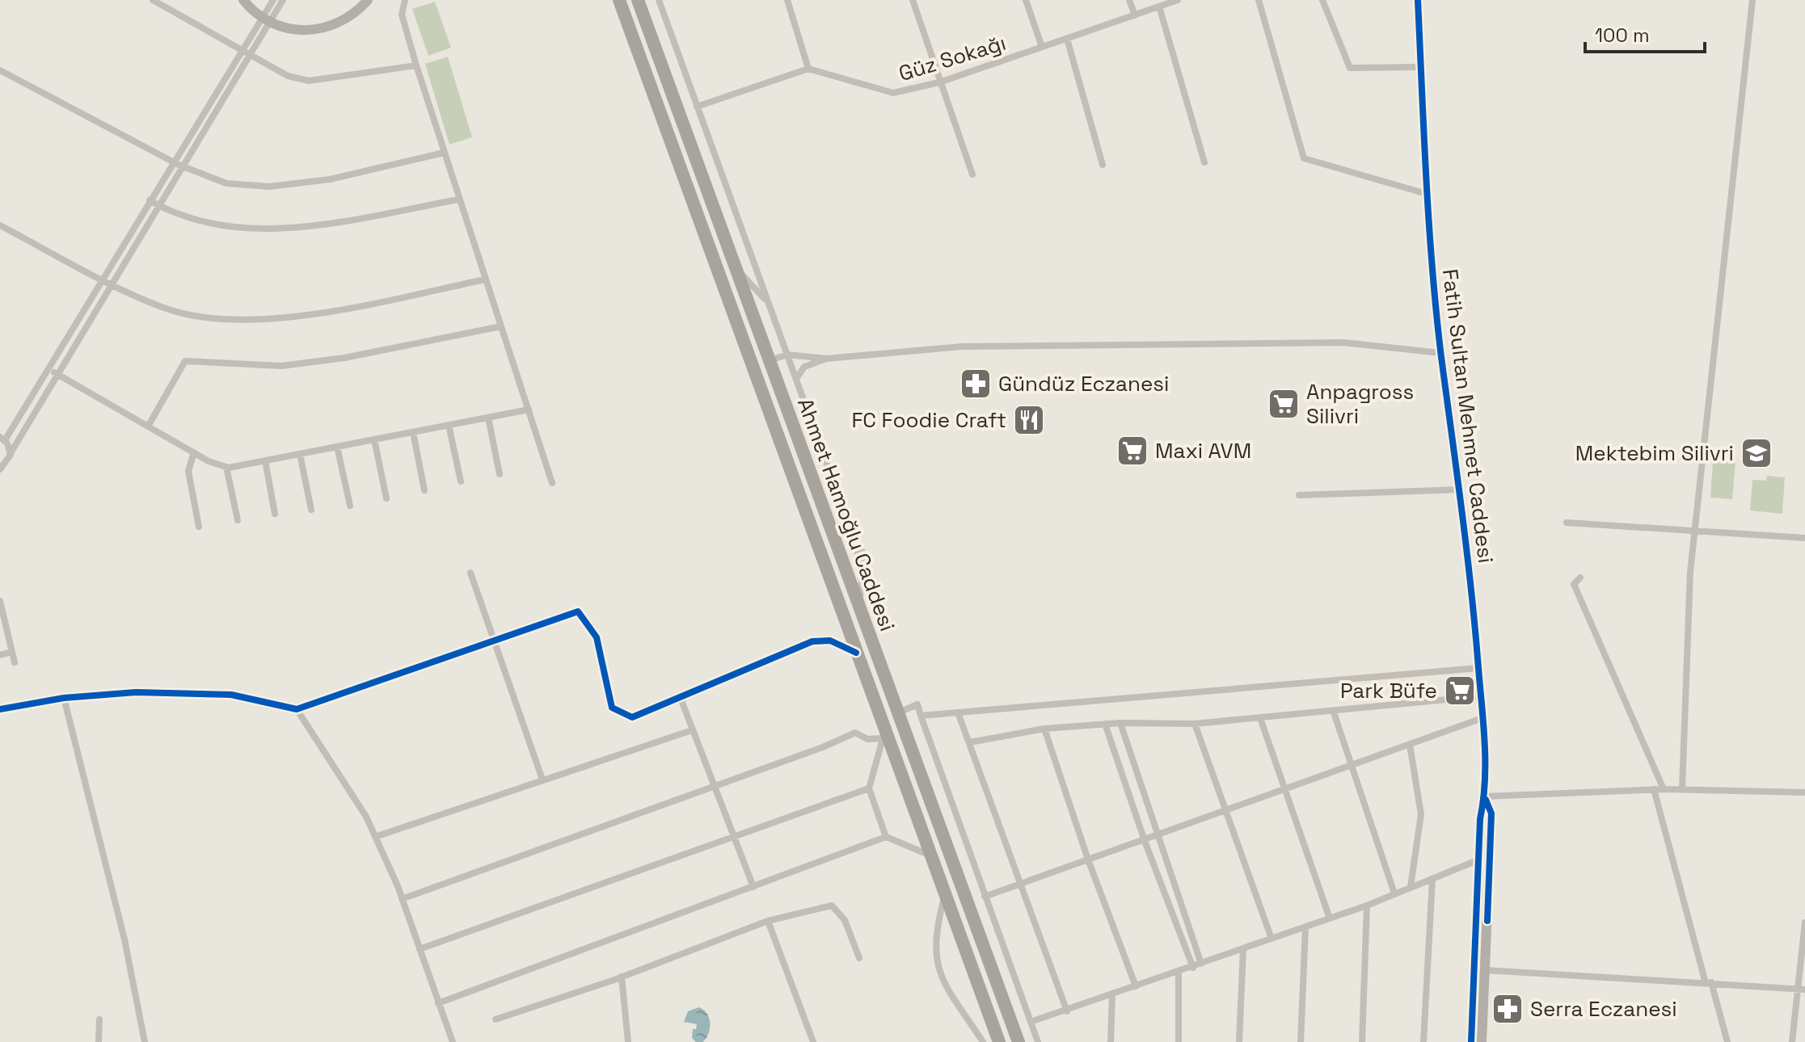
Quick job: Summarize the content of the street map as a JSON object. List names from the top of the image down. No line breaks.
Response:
{"streets":{"highway":["Ahmet Hamoğlu Caddesi"],"main road":["Fatih Sultan Mehmet Caddesi"],"street":["Güz Sokağı"]},"places":{"pharmacy":["Gündüz Eczanesi","Serra Eczanesi"],"supermarket":["Anpagross Silivri","Maxi AVM","Park Büfe"],"restaurant":["FC Foodie Craft"],"school or university":["Mektebim Silivri"]},"scale_bar":"100 m"}
